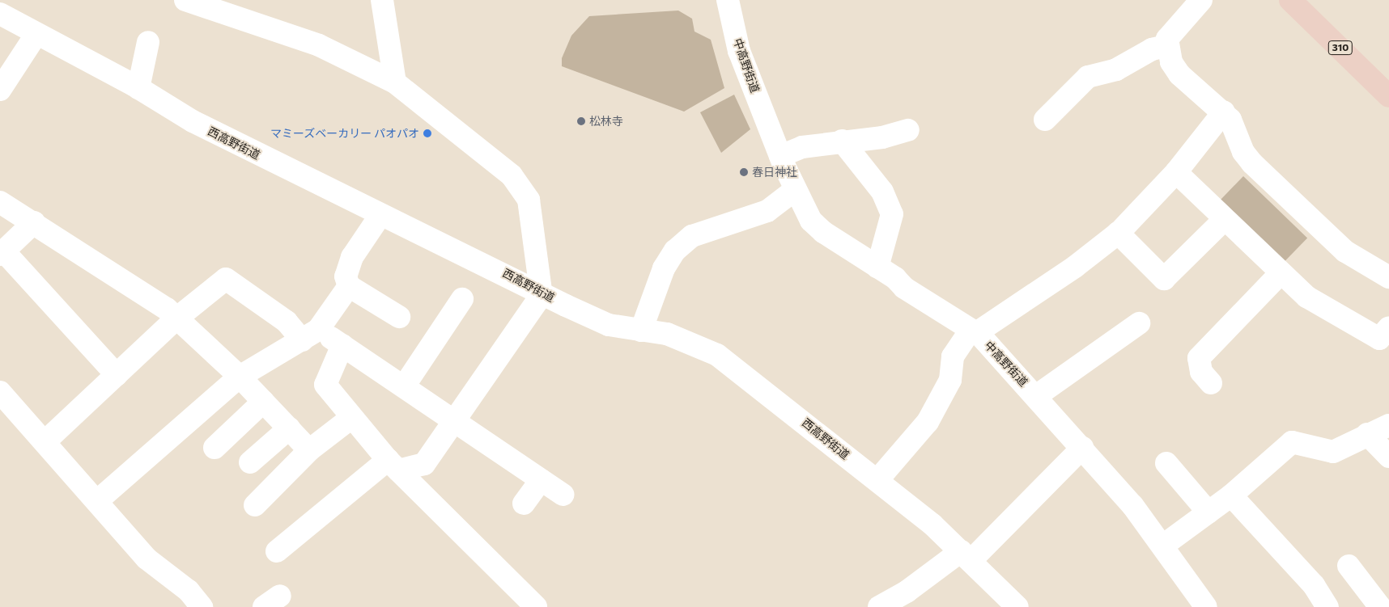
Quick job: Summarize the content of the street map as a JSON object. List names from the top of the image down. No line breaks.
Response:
{"streets":{"highway":["310"],"street":["中高野街道","西高野街道"]},"places":["松林寺","マミーズベーカリー パオパオ","春日神社"]}
